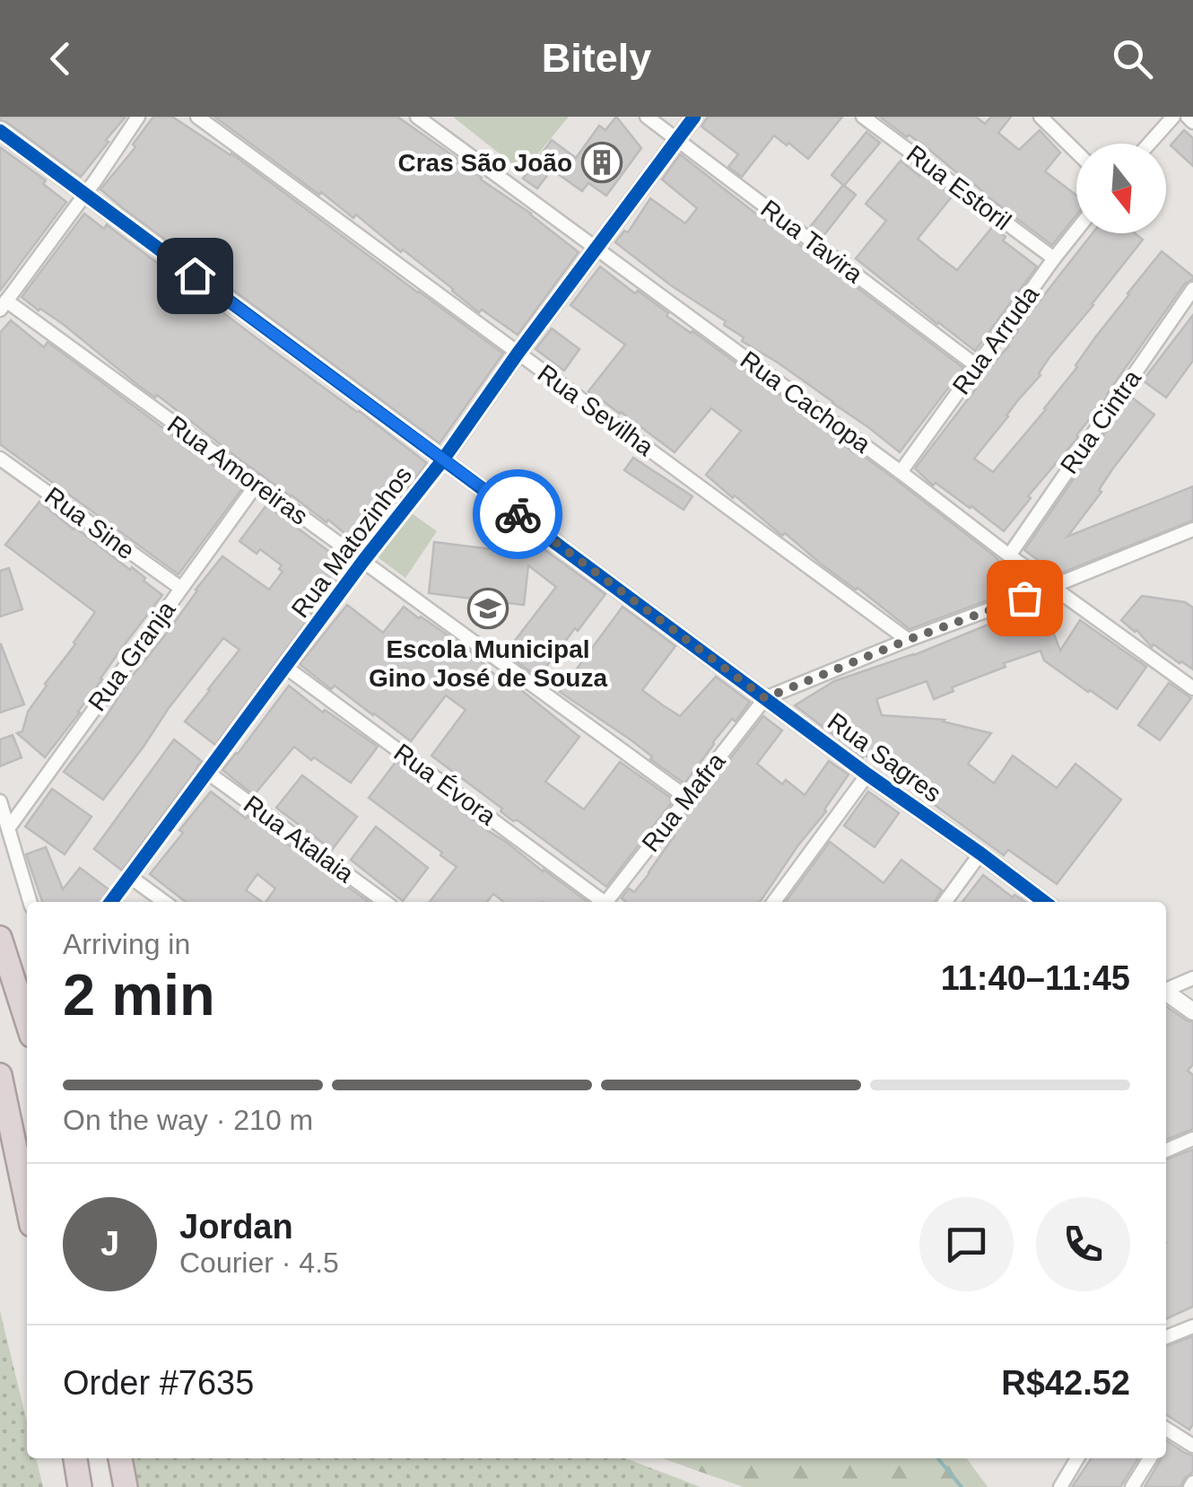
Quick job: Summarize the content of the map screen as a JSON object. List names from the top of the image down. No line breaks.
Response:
{"streets":{"street":["Rua Estoril","Rua Tavira","Rua Arruda","Rua Cachopa","Rua Sevilha","Rua Cintra","Rua Amoreiras","Rua Sine","Rua Matozinhos","Rua Granja","Rua Sagres","Rua Évora","Rua Mafra","Rua Atalaia"]},"crossings":[["Rua Estoril","Rua Arruda"],["Rua Tavira","Rua Arruda"],["Rua Tavira","Rua Matozinhos"],["Rua Arruda","Rua Cachopa"],["Rua Cachopa","Rua Cintra"],["Rua Cachopa","Rua Matozinhos"],["Rua Sevilha","Rua Matozinhos"],["Rua Amoreiras","Rua Matozinhos"],["Rua Amoreiras","Rua Granja"],["Rua Amoreiras","Rua Mafra"],["Rua Sine","Rua Granja"],["Rua Matozinhos","Rua Sagres"],["Rua Matozinhos","Rua Évora"],["Rua Matozinhos","Rua Atalaia"],["Rua Sagres","Rua Mafra"]],"places":{"building":["Cras São João"],"school or university":["Escola Municipal Gino José de Souza"]},"north":"bottom","page":{"header":"Bitely","heading":["2 min","Arriving in","11:40–11:45"],"panel":["Jordan","Courier · 4.5","Order #7635","R$42.52"],"bar":"On the way · 210 m","round":"J"}}
